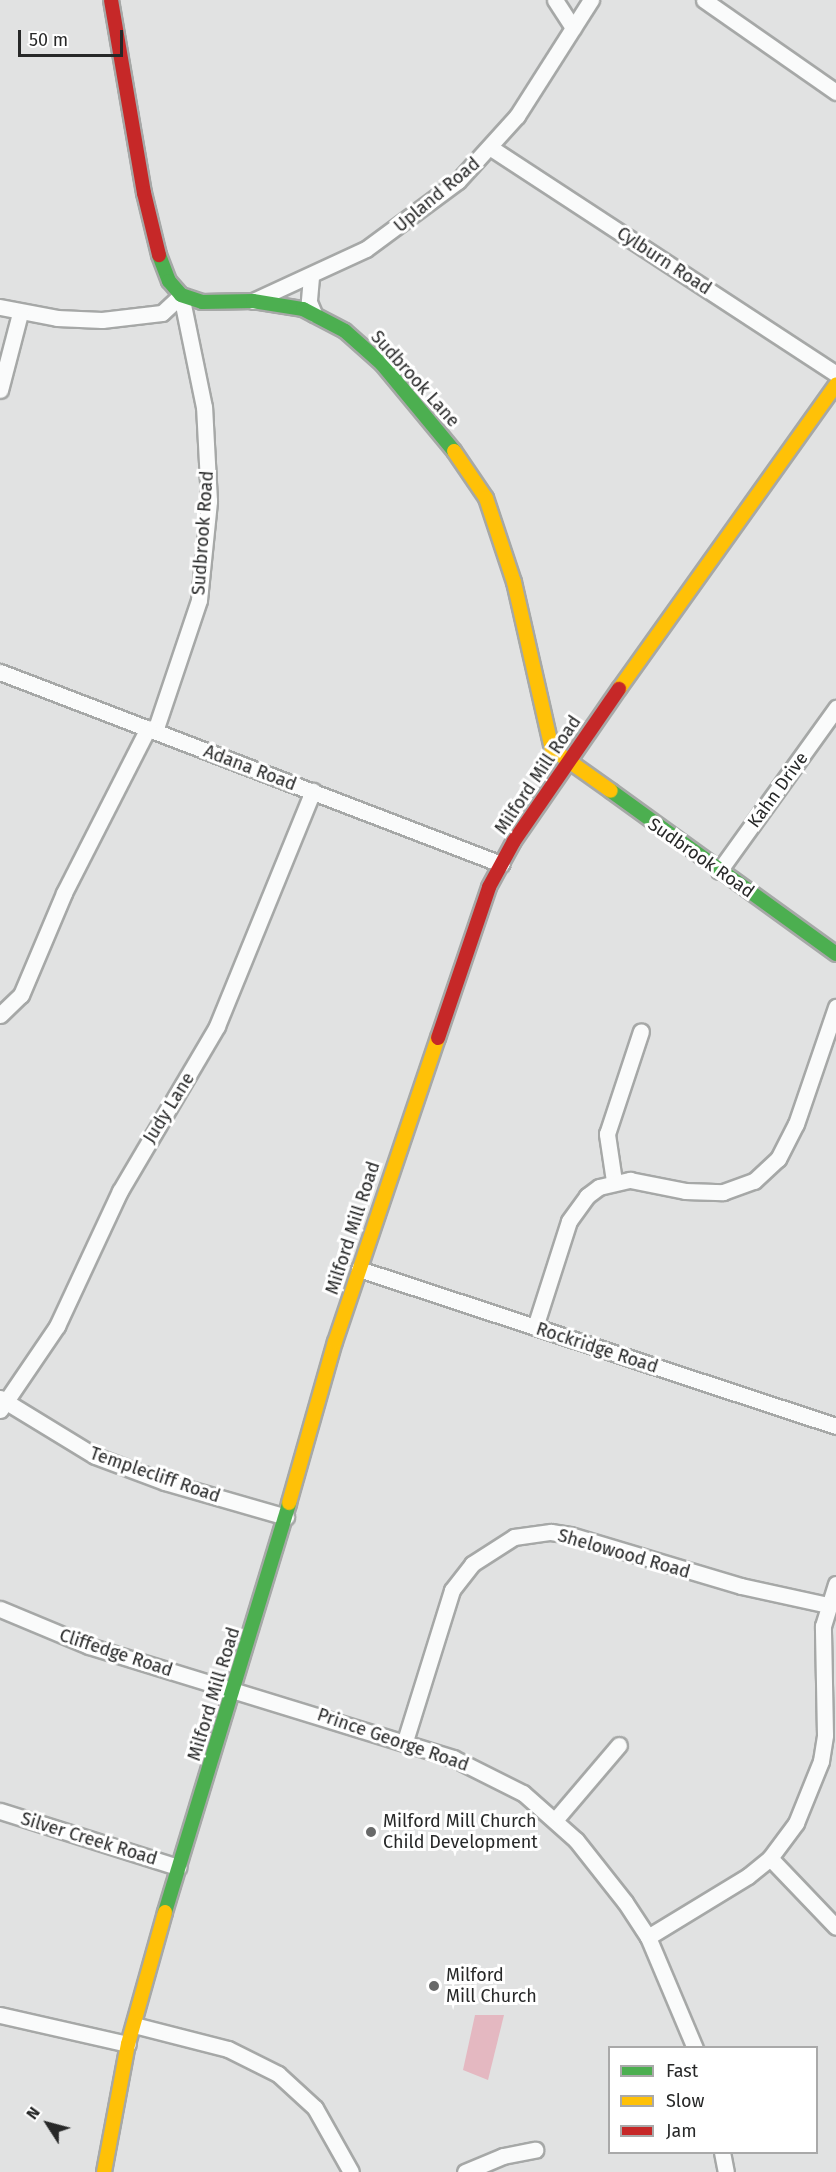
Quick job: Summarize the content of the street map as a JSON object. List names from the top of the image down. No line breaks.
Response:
{"streets":{"main road":["Sudbrook Lane","Sudbrook Road","Milford Mill Road"],"street":["Upland Road","Cylburn Road","Adana Road","Kahn Drive","Judy Lane","Rockridge Road","Templecliff Road","Shelowood Road","Cliffedge Road","Prince George Road","Silver Creek Road"]},"crossings":[["Upland Road","Cylburn Road"],["Upland Road","Sudbrook Lane"],["Sudbrook Lane","Sudbrook Road"],["Sudbrook Lane","Milford Mill Road"],["Sudbrook Road","Adana Road"],["Sudbrook Road","Milford Mill Road"],["Sudbrook Road","Kahn Drive"],["Adana Road","Milford Mill Road"],["Adana Road","Judy Lane"],["Milford Mill Road","Rockridge Road"],["Milford Mill Road","Templecliff Road"],["Milford Mill Road","Cliffedge Road"],["Milford Mill Road","Prince George Road"],["Milford Mill Road","Silver Creek Road"],["Judy Lane","Templecliff Road"],["Shelowood Road","Prince George Road"],["Cliffedge Road","Prince George Road"]],"places":["Milford Mill Church Child Development","Milford Mill Church"],"legend":["Fast","Slow","Jam"],"scale_bar":"50 m","north":"top left"}
